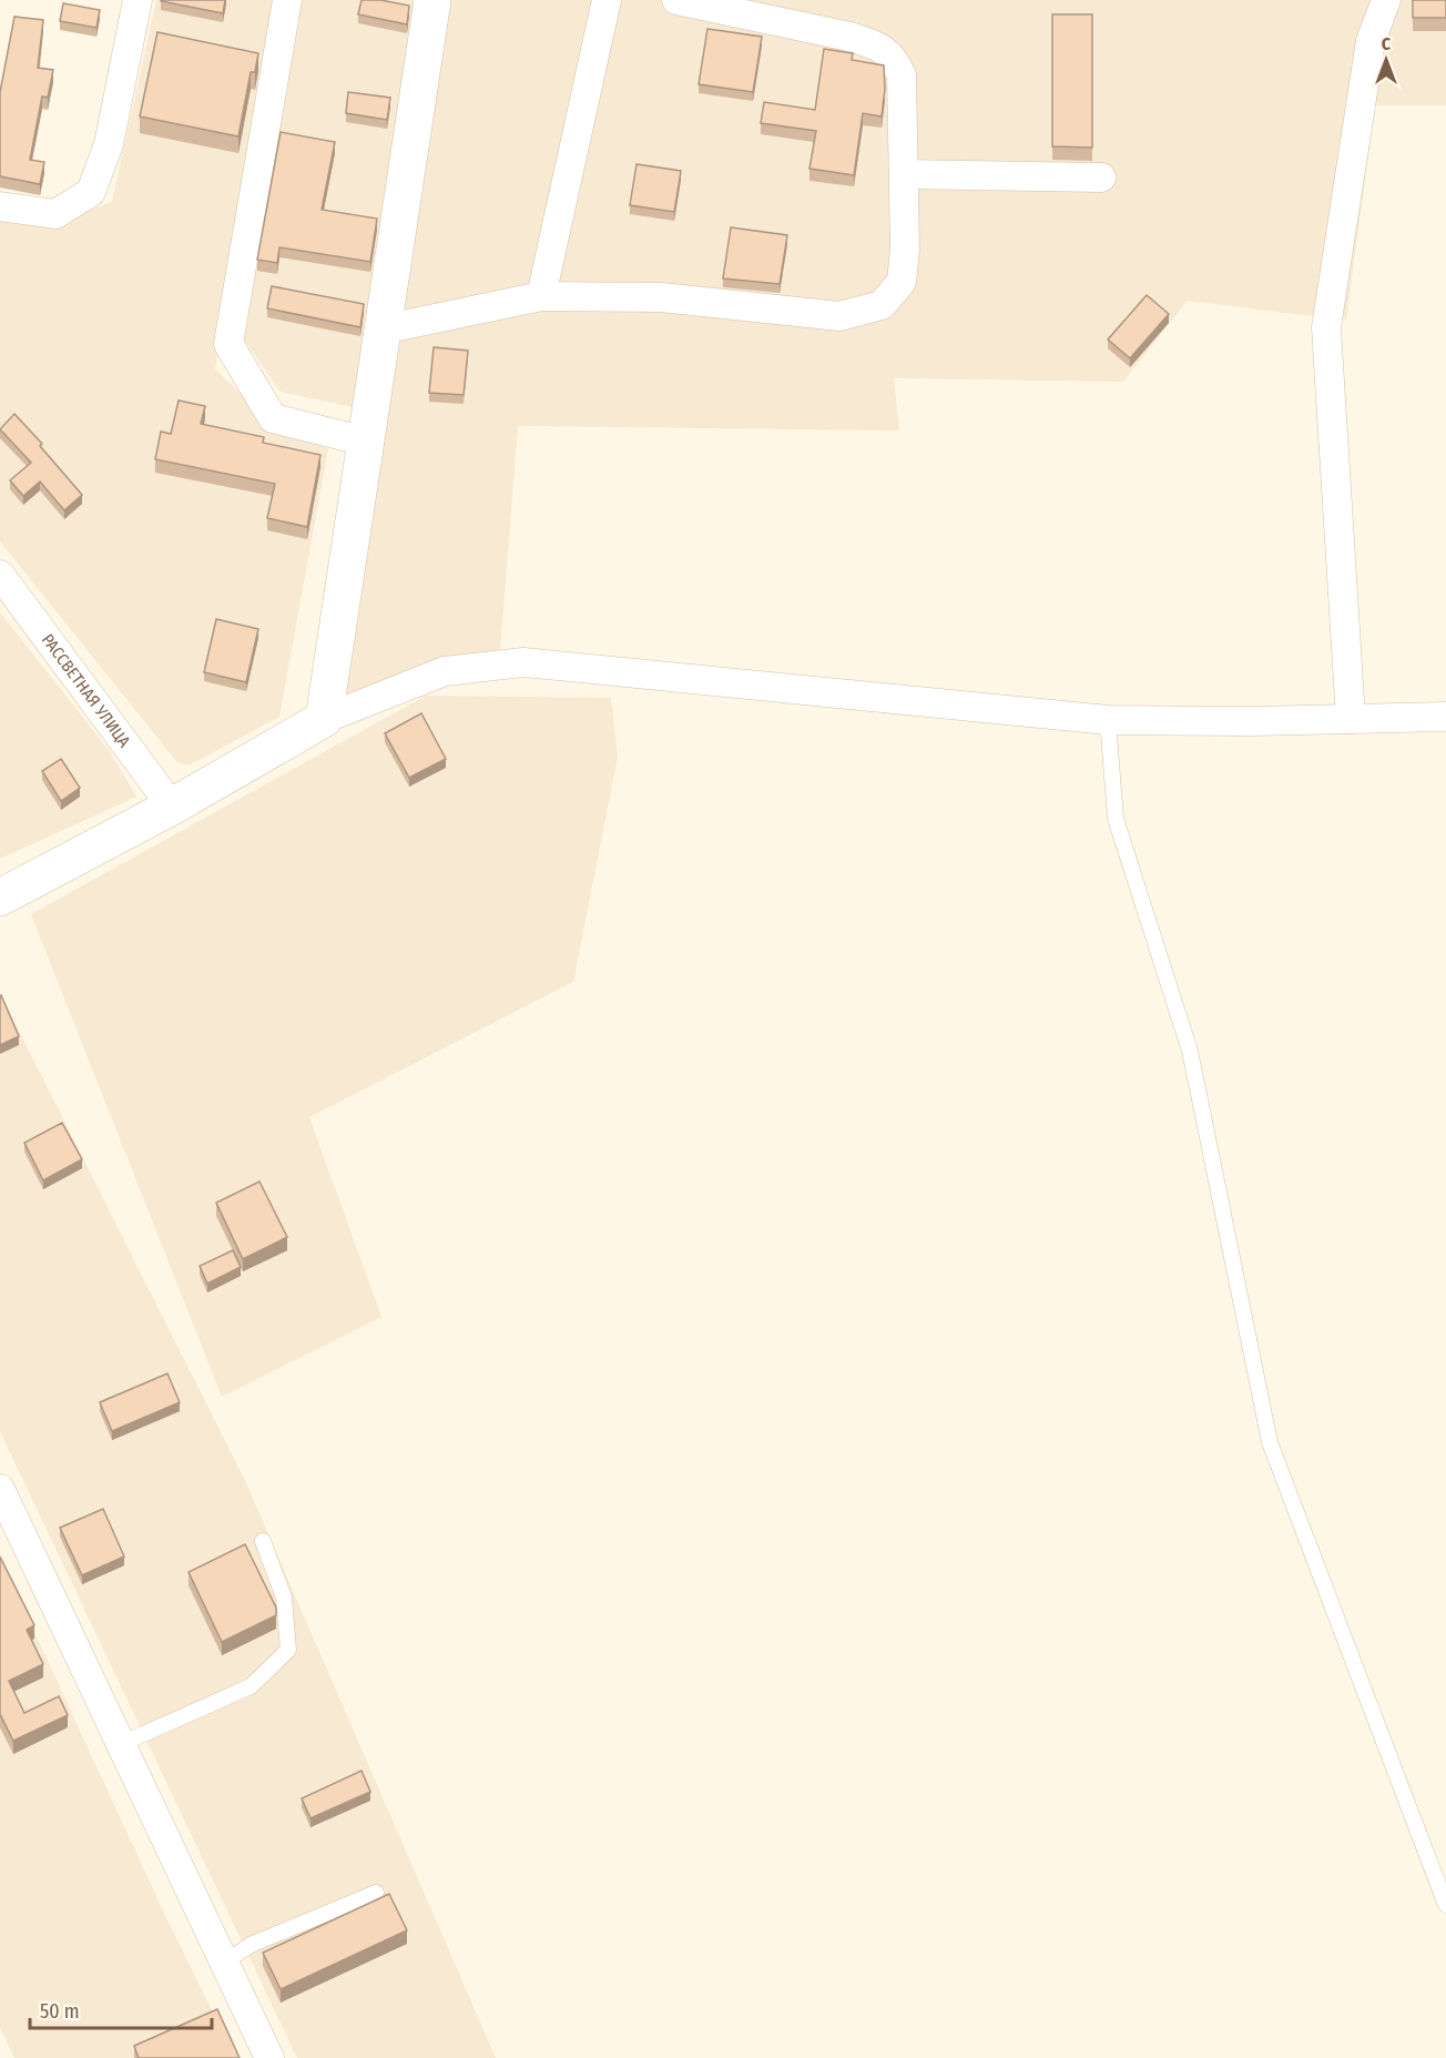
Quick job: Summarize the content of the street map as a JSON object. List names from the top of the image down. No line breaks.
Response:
{"streets":{"street":["РАССВЕТНАЯ УЛИЦА"]},"scale_bar":"50 m","north":"top"}
